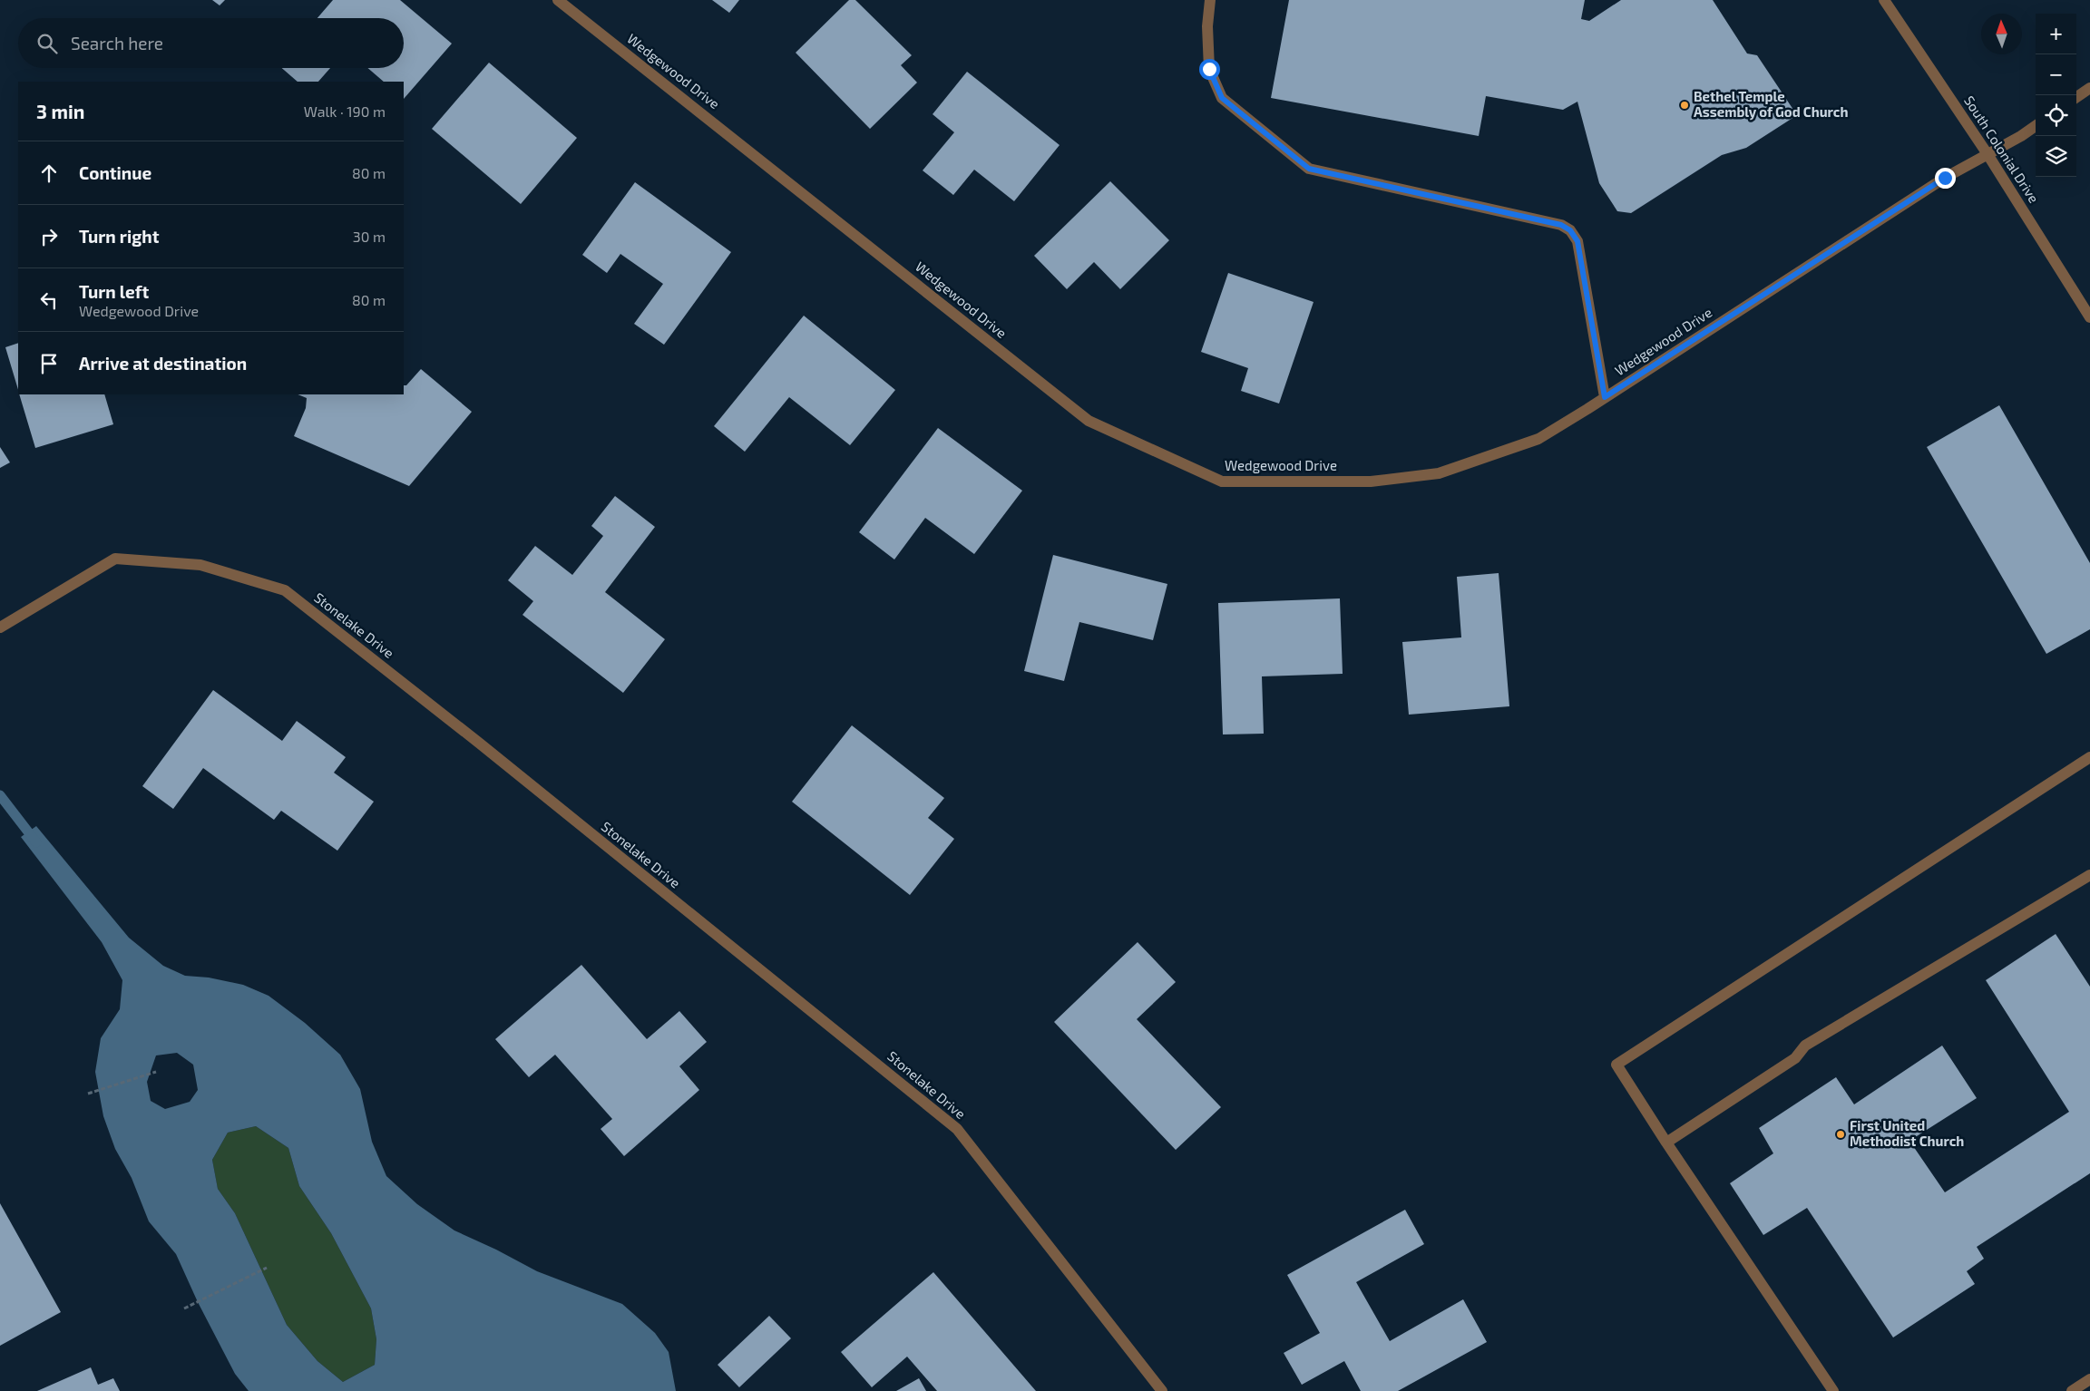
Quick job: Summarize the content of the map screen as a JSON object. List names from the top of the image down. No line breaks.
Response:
{"streets":{"street":["Wedgewood Drive","South Colonial Drive","Stonelake Drive"]},"crossings":[["Wedgewood Drive","South Colonial Drive"]],"places":["Bethel Temple Assembly of God Church","First United Methodist Church"],"north":"top","page":{"map_buttons":["+","−"],"search":"Search here","heading":["3 min","Walk · 190 m"],"list":[["Continue","80 m"],["Turn right","30 m"],["Turn left","Wedgewood Drive","80 m"],"Arrive at destination"]}}
